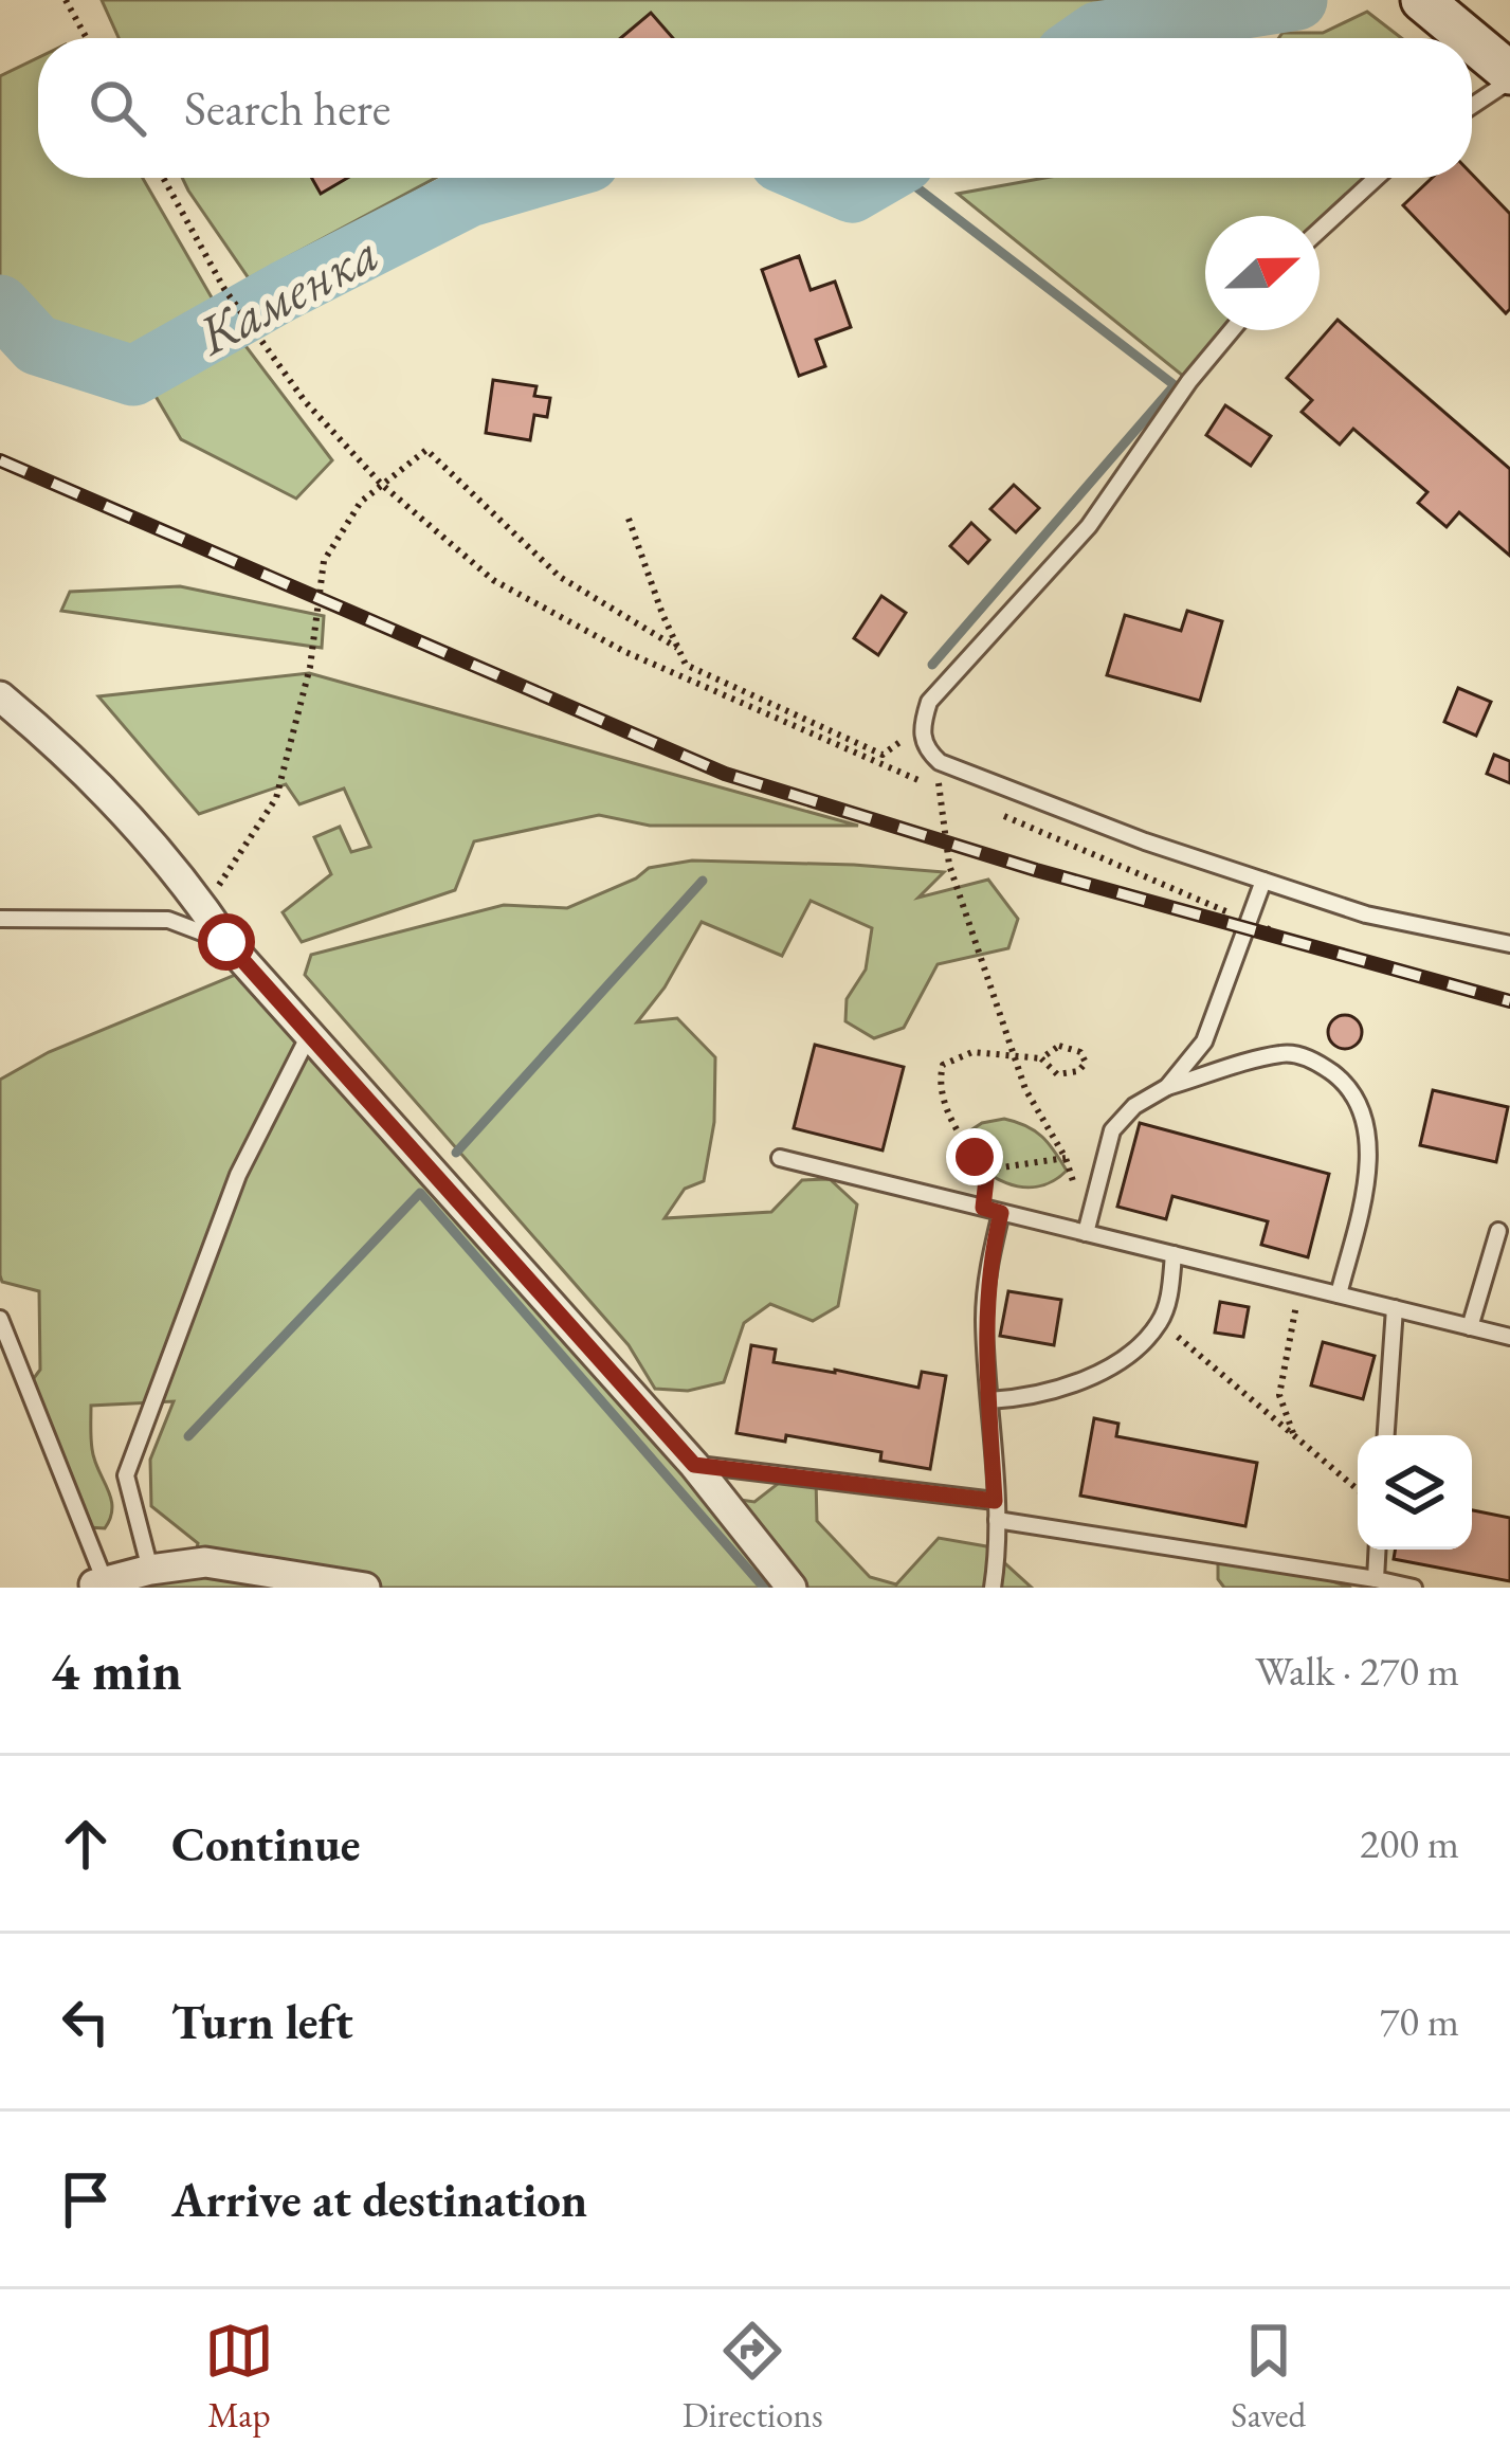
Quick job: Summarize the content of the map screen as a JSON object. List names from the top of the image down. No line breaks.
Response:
{"water":["Каменка"],"north":"right","page":{"search":"Search here","heading":["4 min","Walk · 270 m"],"list":[["Continue","200 m"],["Turn left","70 m"],"Arrive at destination"],"nav":["Map","Directions","Saved"]}}
